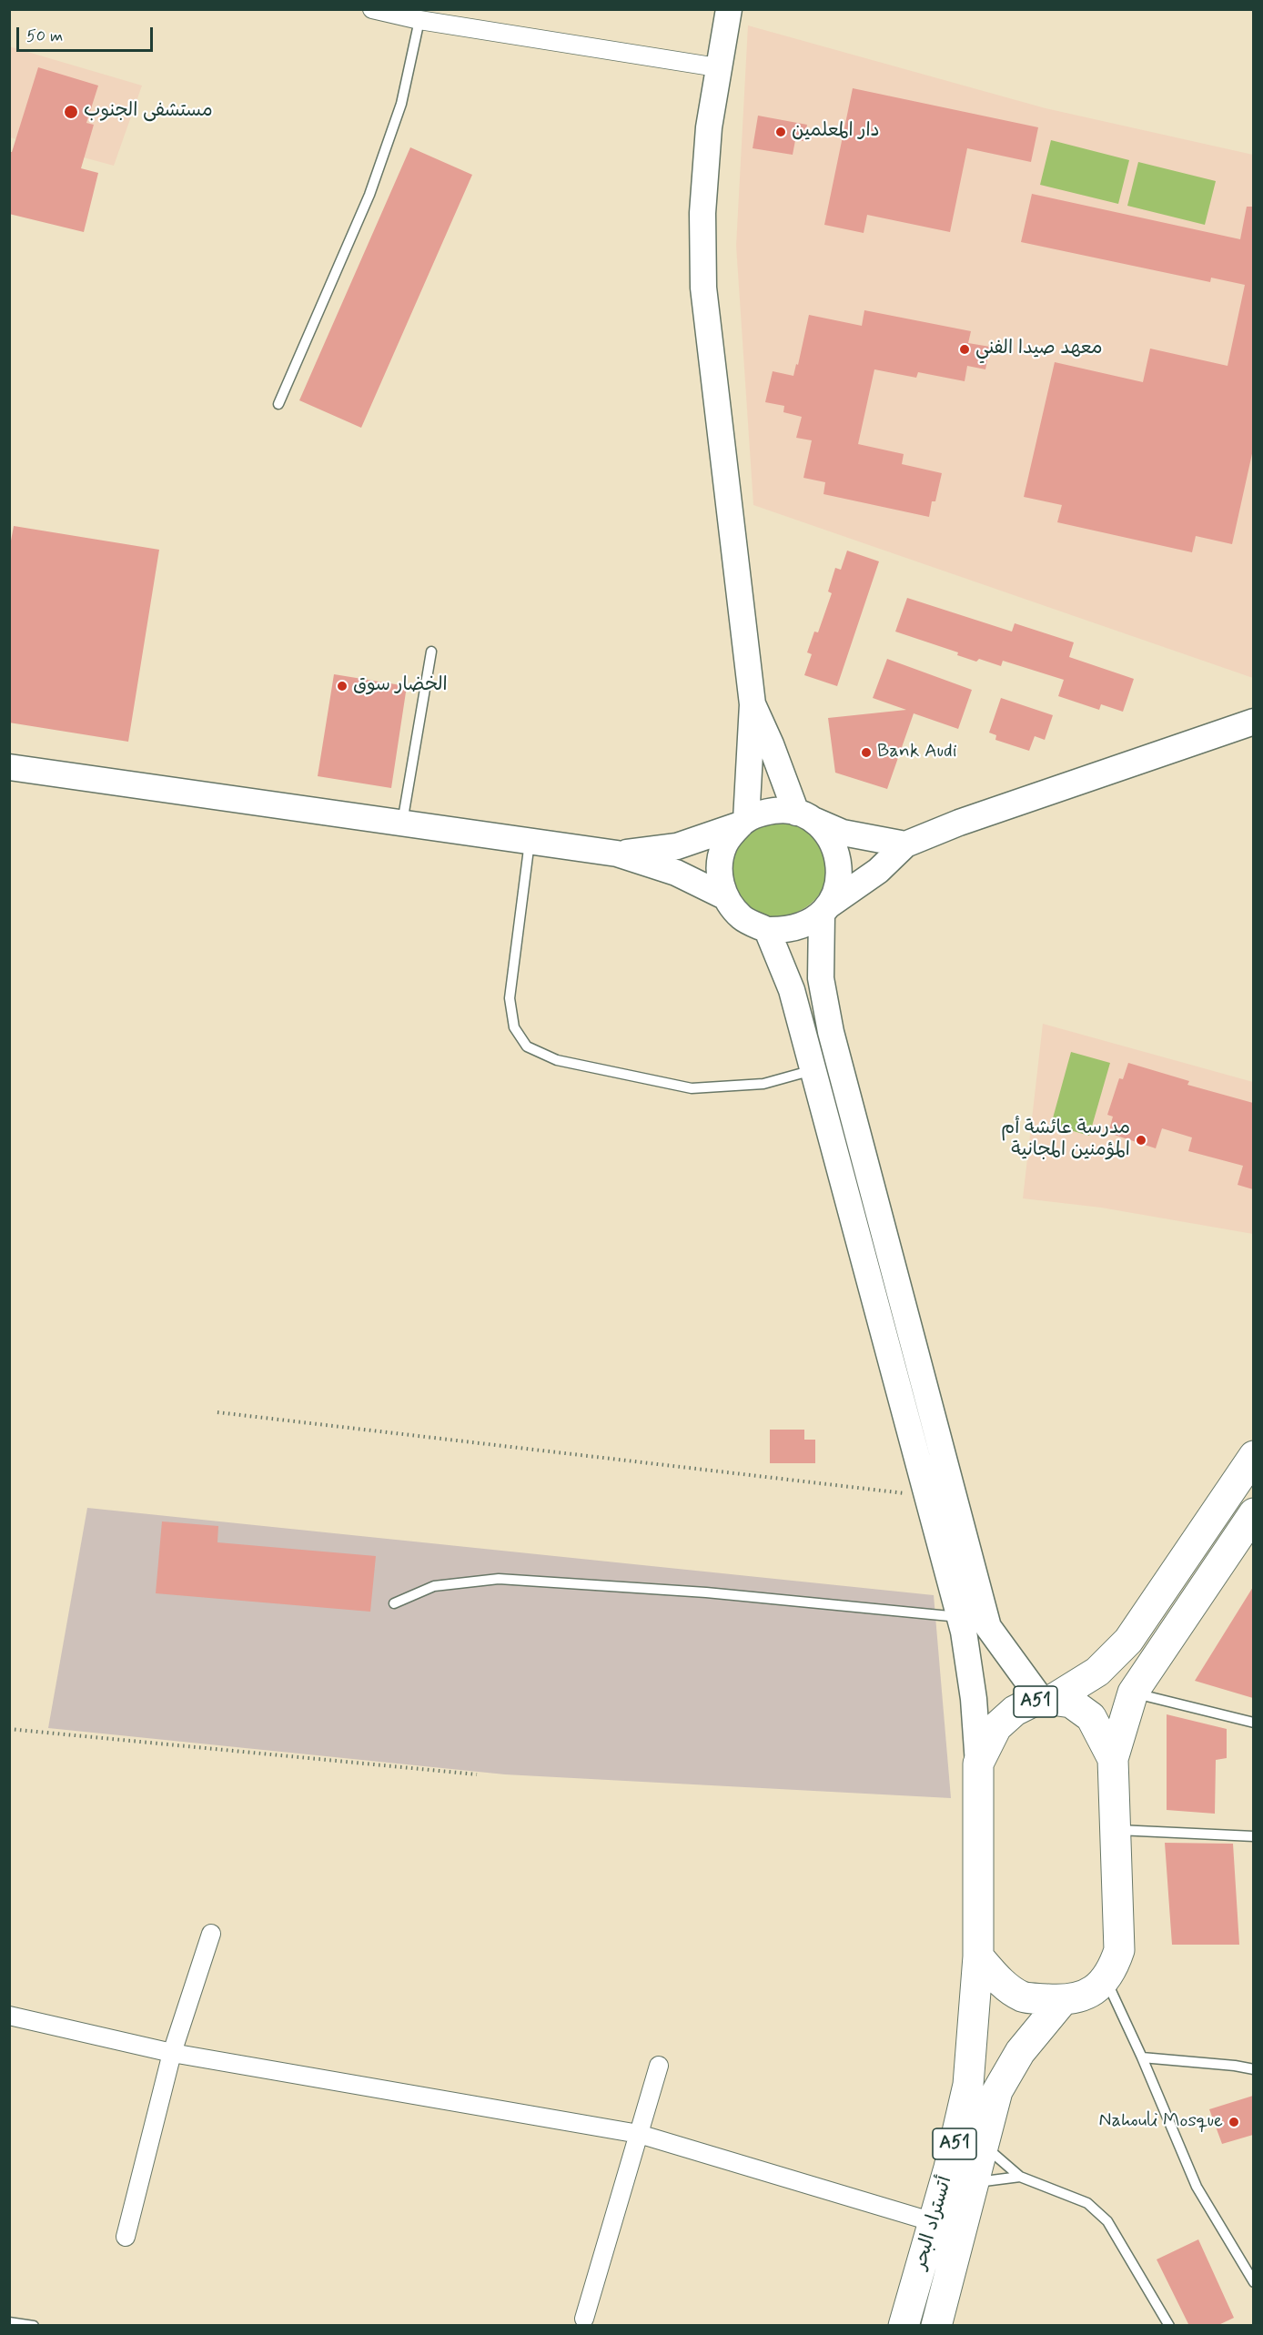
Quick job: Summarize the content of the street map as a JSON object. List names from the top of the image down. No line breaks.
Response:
{"streets":{"highway":["A51","أتستراد البحر"]},"crossings":[["A51","أتستراد البحر"]],"places":["مستشفى الجنوب","دار المعلمين","معهد صيدا الفني","الخضار سوق","Bank Audi","مدرسة عائشة أم المؤمنين المجانية","Nahouli Mosque"],"scale_bar":"50 m"}
